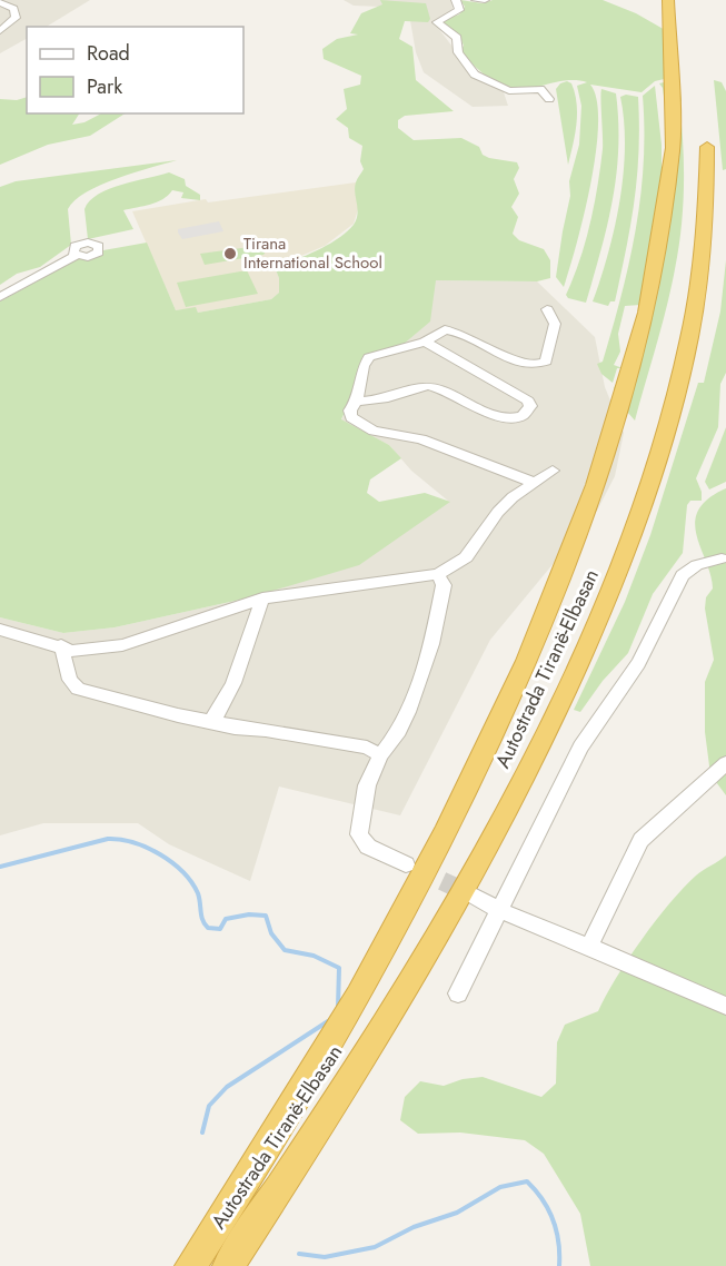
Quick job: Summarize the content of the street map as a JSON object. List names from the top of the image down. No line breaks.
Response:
{"streets":{"highway":["Autostrada Tiranë-Elbasan"]},"places":["Tirana International School"],"legend":["Road","Park"]}
